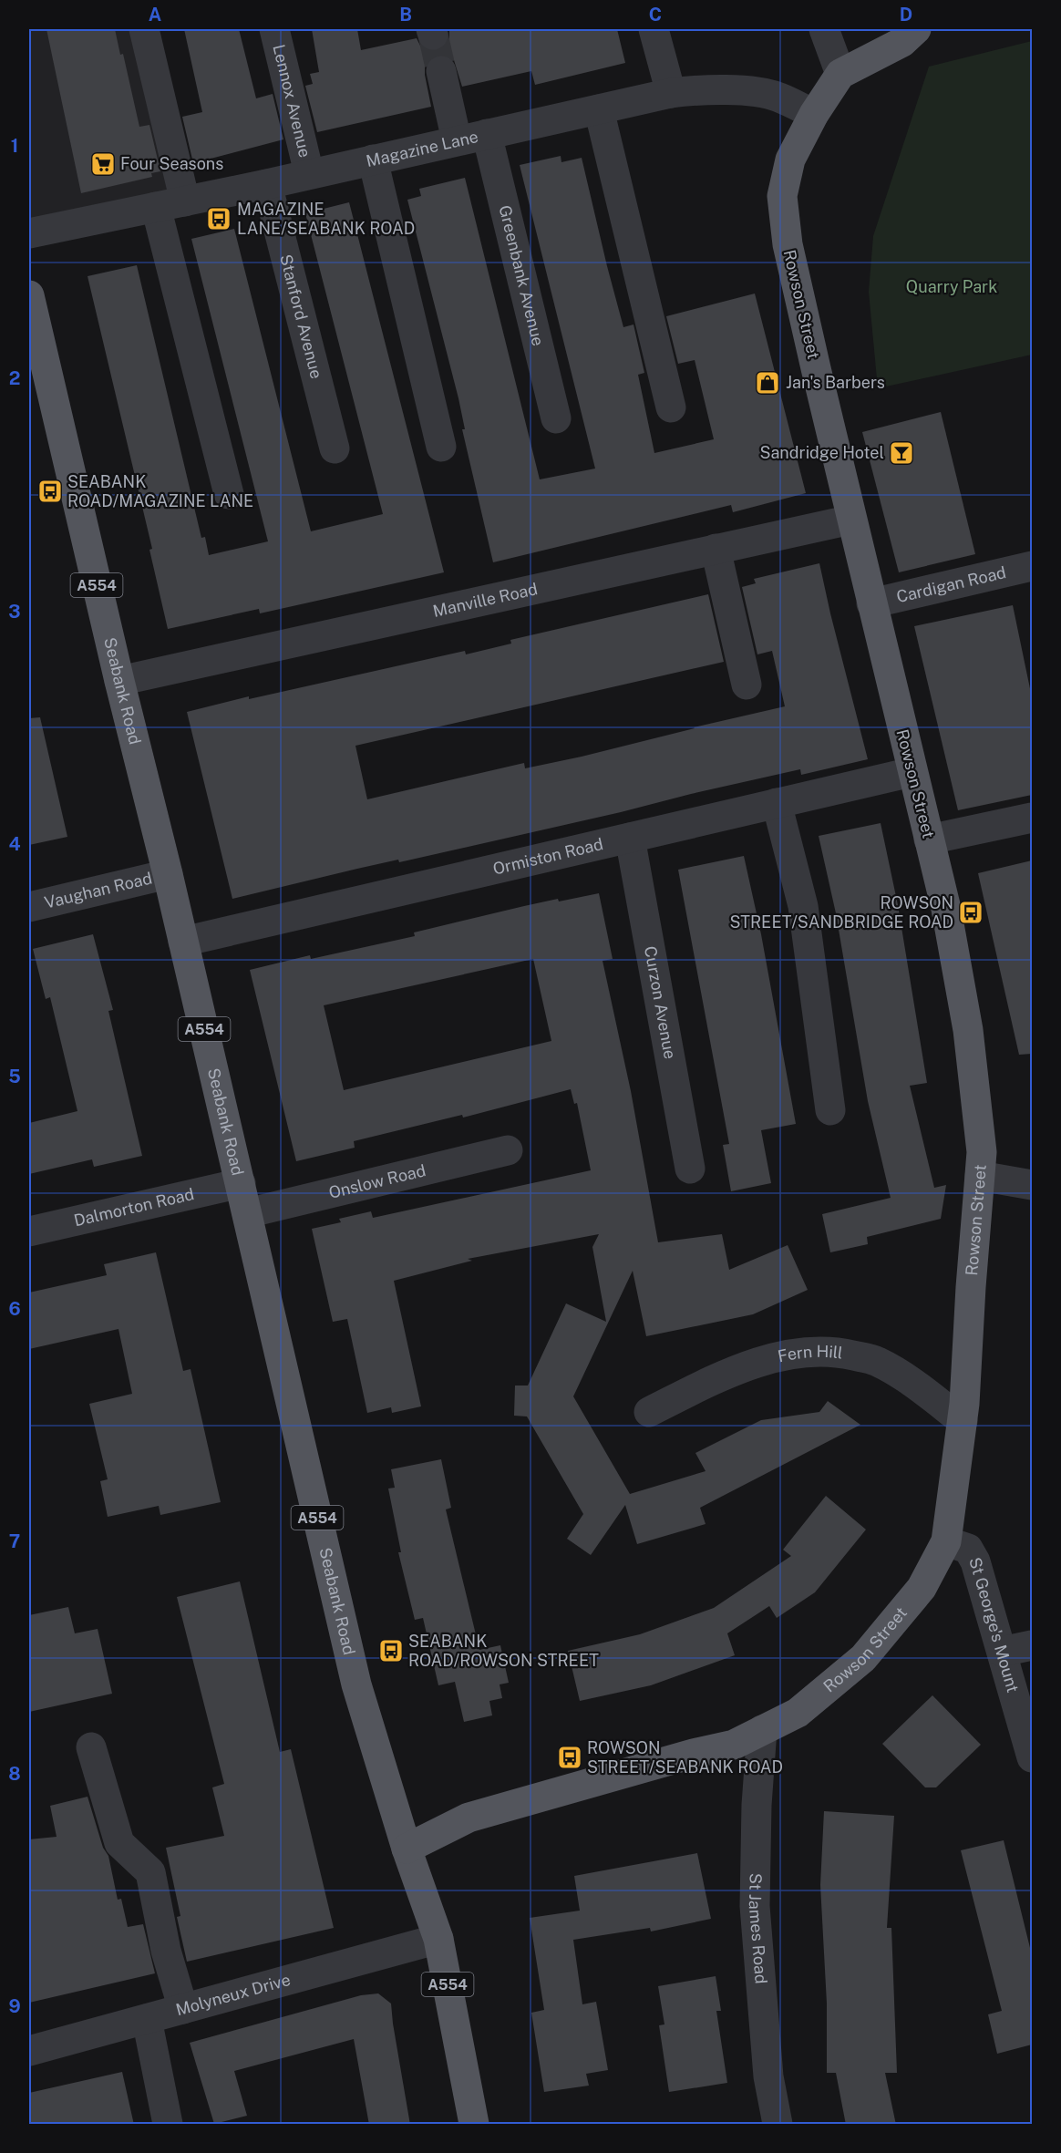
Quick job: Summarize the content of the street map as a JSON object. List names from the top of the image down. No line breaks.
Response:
{"streets":{"main road":["Rowson Street","A554","Seabank Road"],"street":["Lennox Avenue","Magazine Lane","Greenbank Avenue","Stanford Avenue","Cardigan Road","Manville Road","Ormiston Road","Vaughan Road","Curzon Avenue","Onslow Road","Dalmorton Road","Fern Hill","St George's Mount","St James Road","Molyneux Drive"]},"crossings":[["Lennox Avenue","Magazine Lane"],["Magazine Lane","Greenbank Avenue"],["Magazine Lane","Rowson Street"],["Magazine Lane","Stanford Avenue"],["Rowson Street","Cardigan Road"],["Rowson Street","A554"],["Rowson Street","Manville Road"],["Rowson Street","Seabank Road"],["Rowson Street","Ormiston Road"],["Rowson Street","Fern Hill"],["Rowson Street","St George's Mount"],["Rowson Street","St James Road"],["A554","Seabank Road"],["A554","Molyneux Drive"],["Manville Road","Seabank Road"],["Seabank Road","Ormiston Road"],["Seabank Road","Vaughan Road"],["Seabank Road","Onslow Road"],["Seabank Road","Dalmorton Road"],["Ormiston Road","Curzon Avenue"]],"parks":["Quarry Park"],"places":{"supermarket":["Four Seasons"],"bus stop":["MAGAZINE LANE/SEABANK ROAD","SEABANK ROAD/MAGAZINE LANE","ROWSON STREET/SANDBRIDGE ROAD","SEABANK ROAD/ROWSON STREET","ROWSON STREET/SEABANK ROAD"],"shop":["Jan's Barbers"],"bar":["Sandridge Hotel"]},"grid":{"columns":["A","B","C","D"],"rows":["1","2","3","4","5","6","7","8","9"]}}
